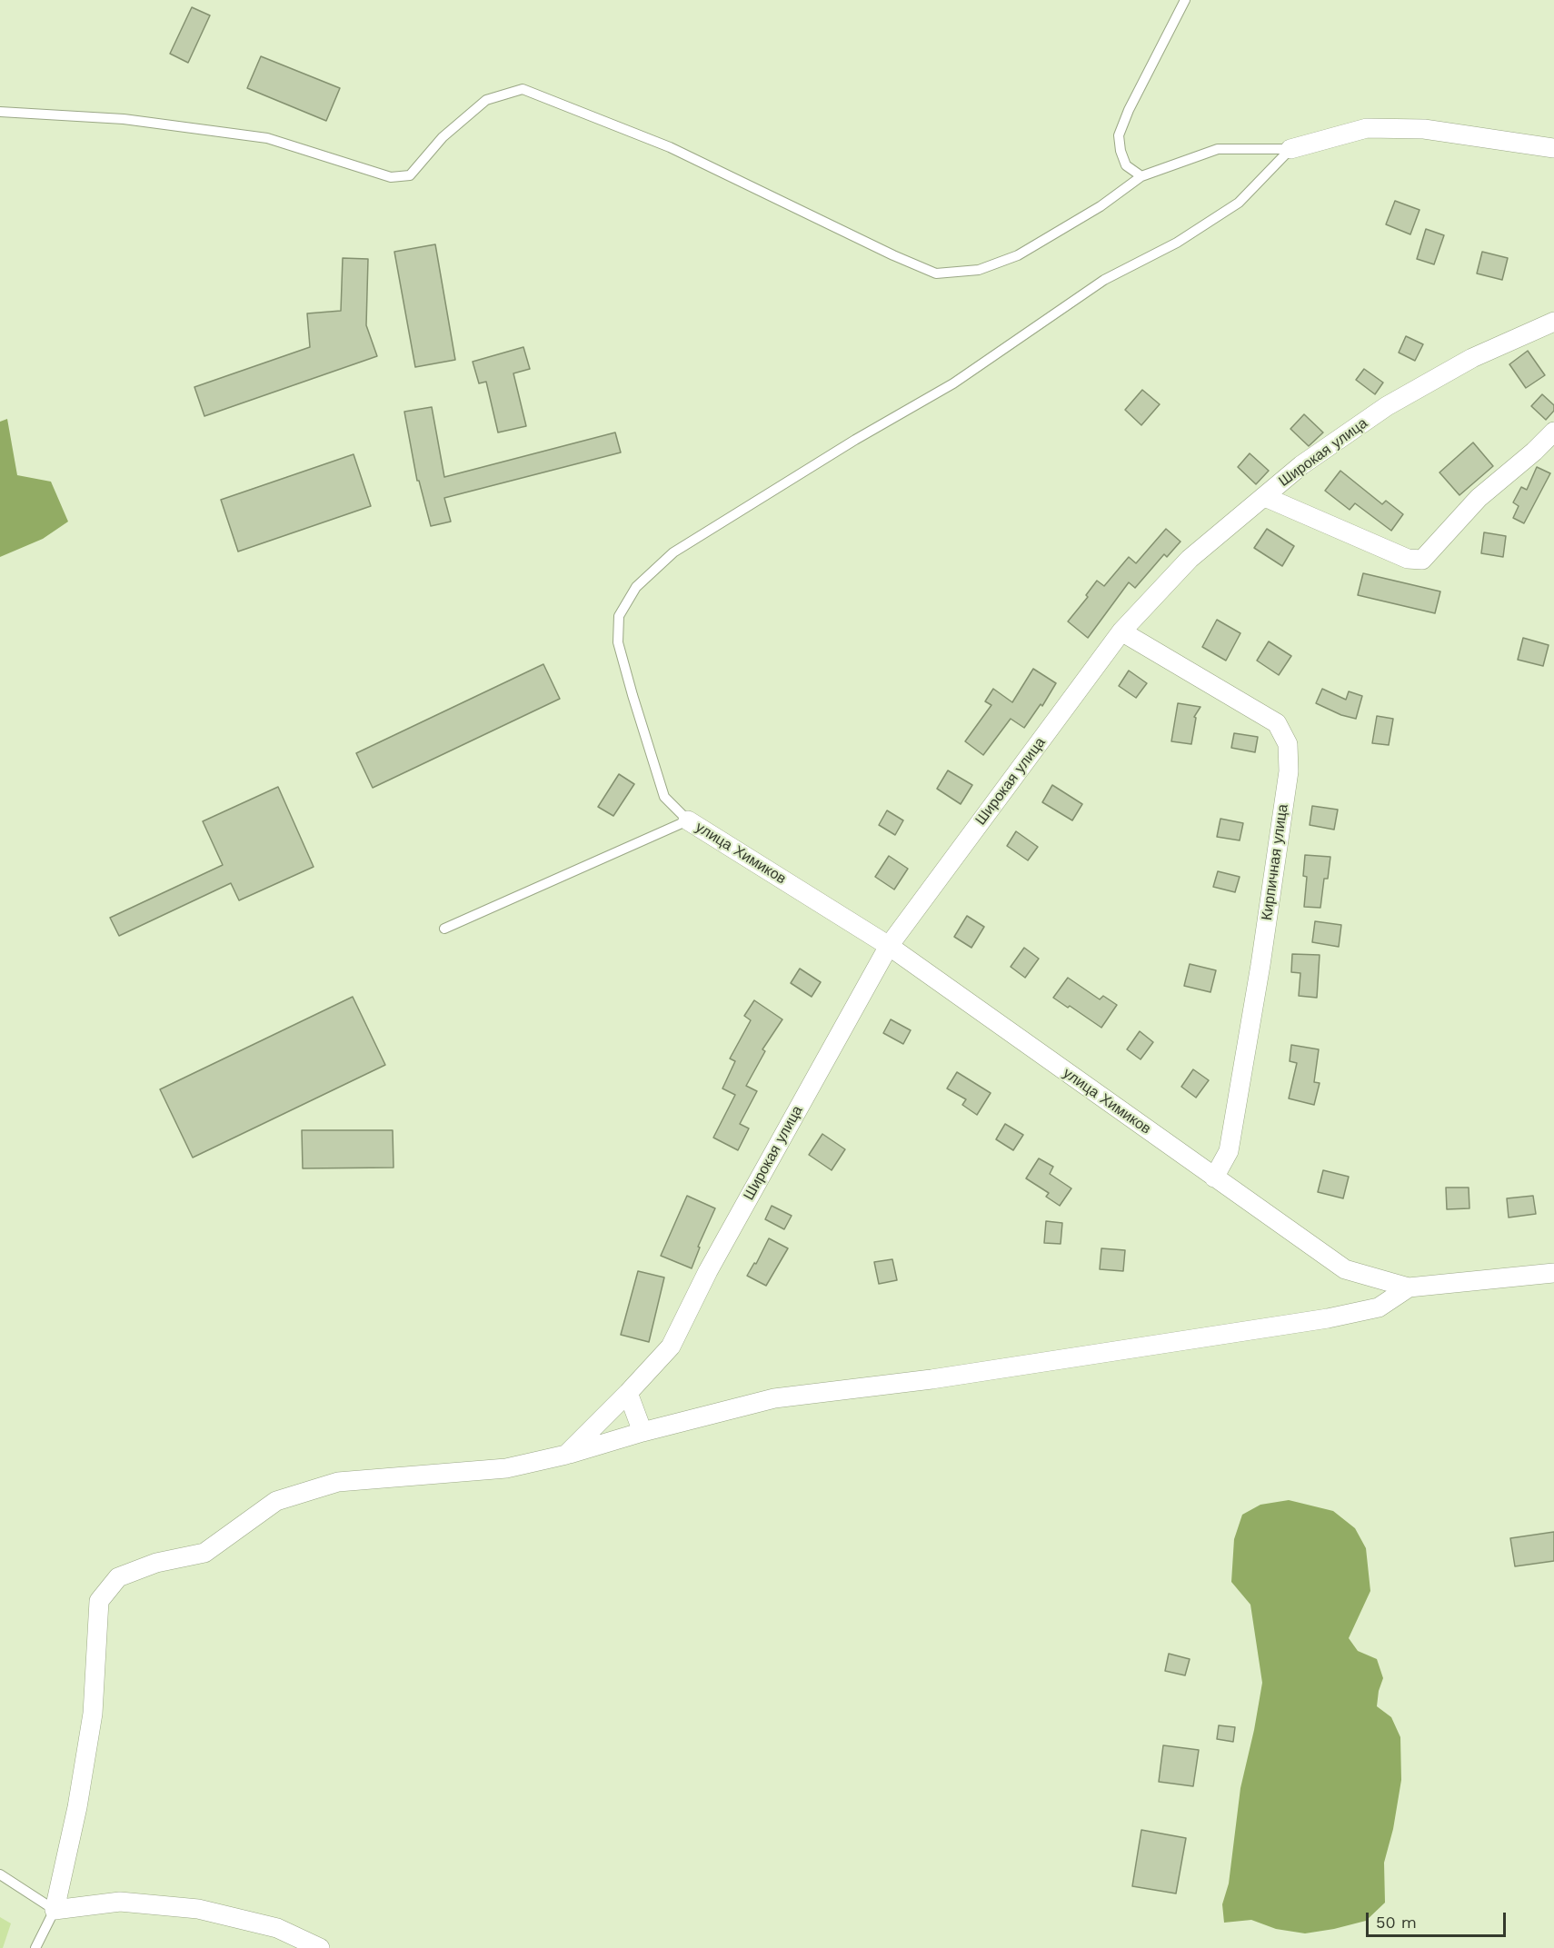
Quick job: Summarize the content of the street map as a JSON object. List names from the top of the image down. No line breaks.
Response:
{"streets":{"street":["Широкая улица","улица Химиков","Кирпичная улица"]},"crossings":[["Широкая улица","улица Химиков"],["Широкая улица","Кирпичная улица"],["улица Химиков","Кирпичная улица"]],"scale_bar":"50 m"}
